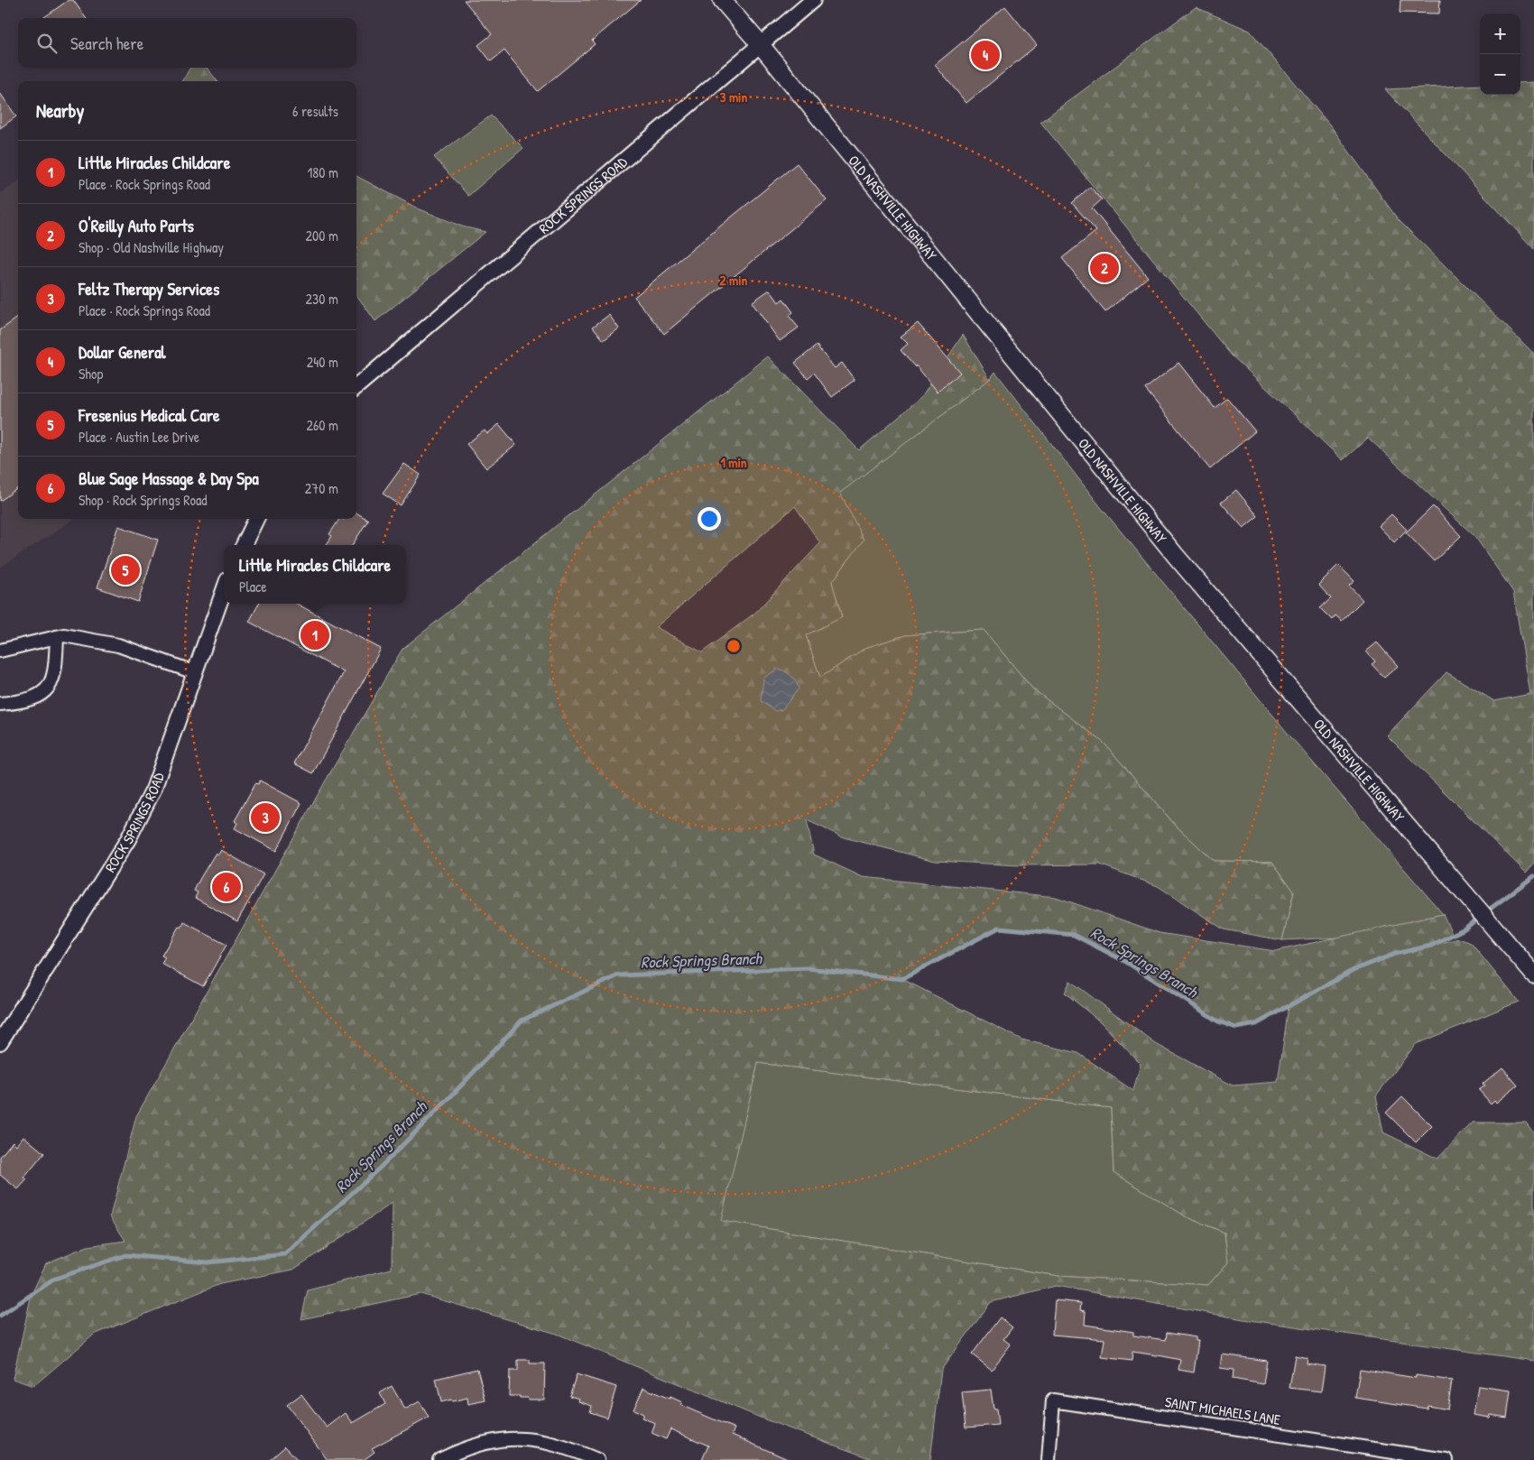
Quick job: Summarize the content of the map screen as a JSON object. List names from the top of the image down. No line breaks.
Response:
{"streets":{"main road":["OLD NASHVILLE HIGHWAY"],"street":["ROCK SPRINGS ROAD","SAINT MICHAELS LANE"]},"crossings":[["ROCK SPRINGS ROAD","OLD NASHVILLE HIGHWAY"]],"water":["Rock Springs Branch"],"page":{"map_buttons":["+","−"],"search":"Search here","pins":["4","2","5","1","3","6"],"heading":["Nearby","6 results"],"list":[{"mark":"1","name":"Little Miracles Childcare","note":"Place · Rock Springs Road","value":"180 m"},{"mark":"2","name":"O'Reilly Auto Parts","note":"Shop · Old Nashville Highway","value":"200 m"},{"mark":"3","name":"Feltz Therapy Services","note":"Place · Rock Springs Road","value":"230 m"},{"mark":"4","name":"Dollar General","note":"Shop","value":"240 m"},{"mark":"5","name":"Fresenius Medical Care","note":"Place · Austin Lee Drive","value":"260 m"},{"mark":"6","name":"Blue Sage Massage & Day Spa","note":"Shop · Rock Springs Road","value":"270 m"}],"popup":["Little Miracles Childcare","Place"]},"rings":["3 min","2 min","1 min"]}
